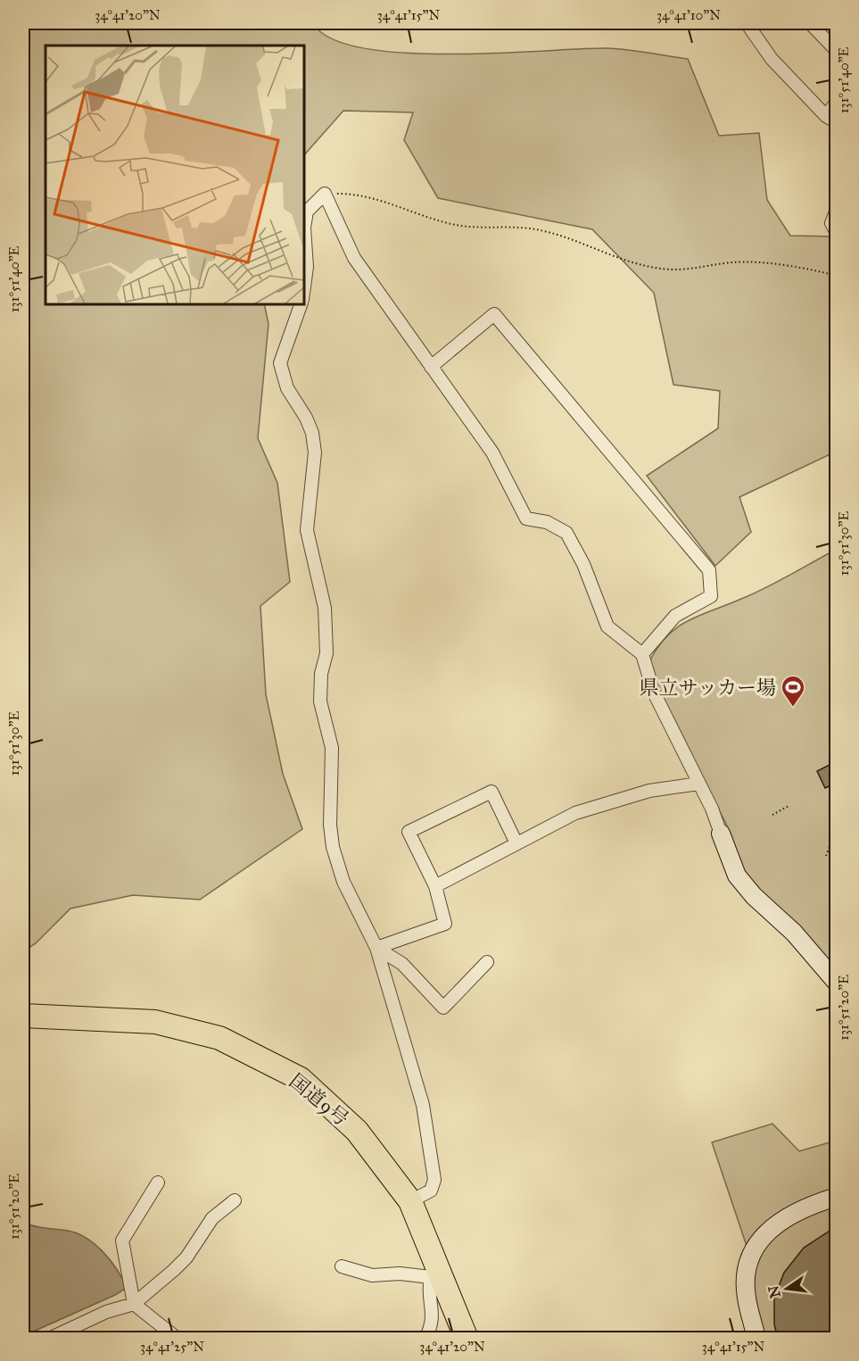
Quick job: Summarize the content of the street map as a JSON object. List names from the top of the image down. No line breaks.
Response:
{"streets":{"highway":["国道9号"]},"places":{"sports":["県立サッカー場"]},"north":"left","coordinates":["34°41'20\"N","34°41'15\"N","34°41'10\"N","131°51'40\"E","131°51'30\"E","131°51'20\"E","34°41'25\"N"]}
